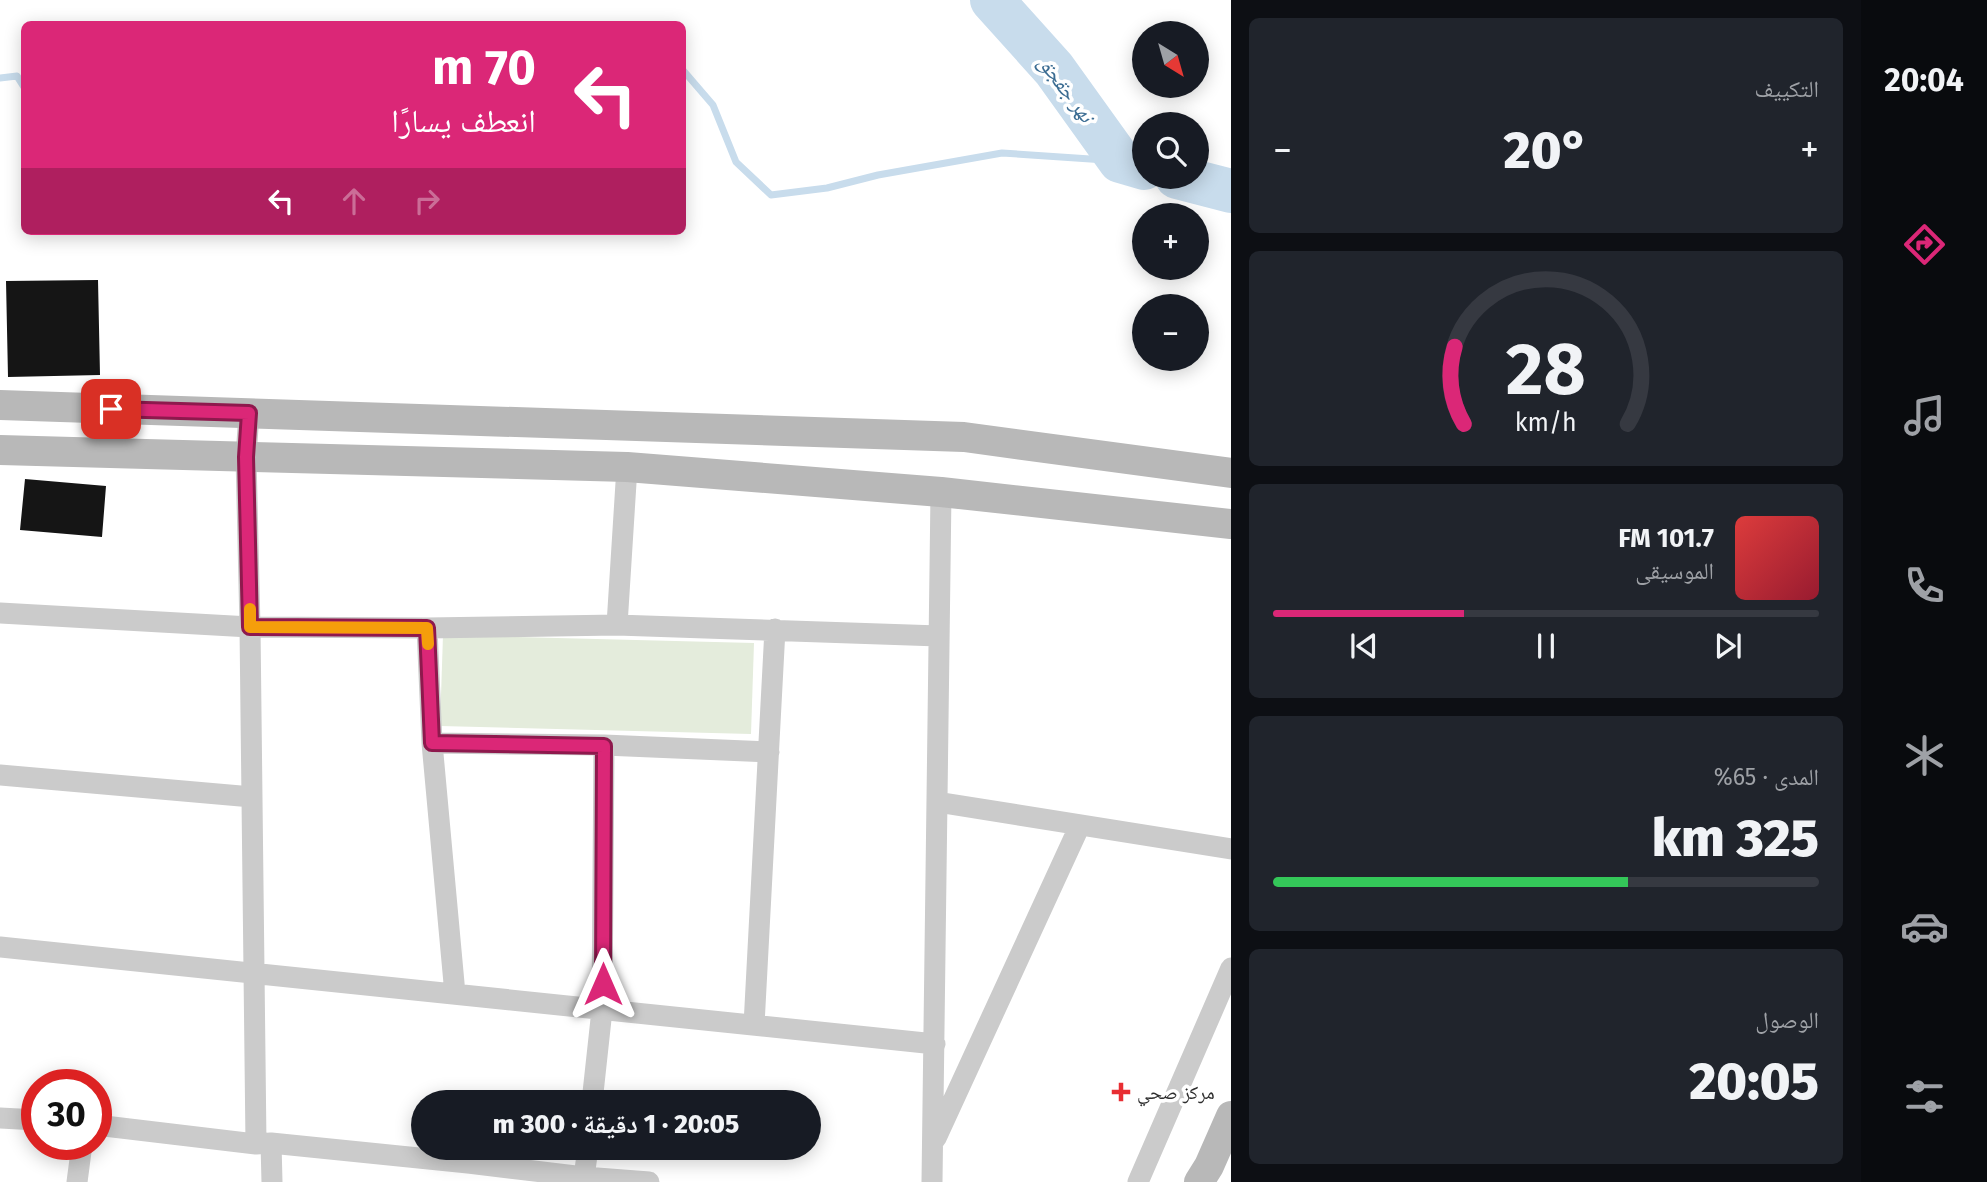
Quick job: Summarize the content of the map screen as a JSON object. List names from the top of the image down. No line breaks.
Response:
{"water":["نهر جقجق"],"places":{"health":["مركز صحي"]},"north":"bottom right","page":{"tabs":"20:04","tile":["التكييف",["المدى · 65%","325 km"],["الوصول","20:05"]],"map_buttons":["+","−"],"turn":["70 m","انعطف يسارًا"],"heat":["−","20°","+"],"song":["101.7 FM","الموسيقى"],"limit":"30","trip":"20:05 · 1 دقيقة · 300 m","gauge":["28","km/h"]}}
